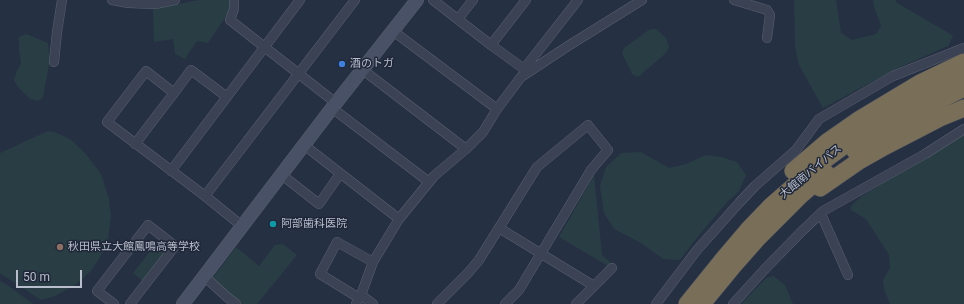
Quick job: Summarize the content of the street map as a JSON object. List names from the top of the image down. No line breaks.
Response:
{"streets":{"highway":["大館南バイパス"]},"places":["酒のトガ","阿部歯科医院","秋田県立大館鳳鳴高等学校"],"scale_bar":"50 m"}
